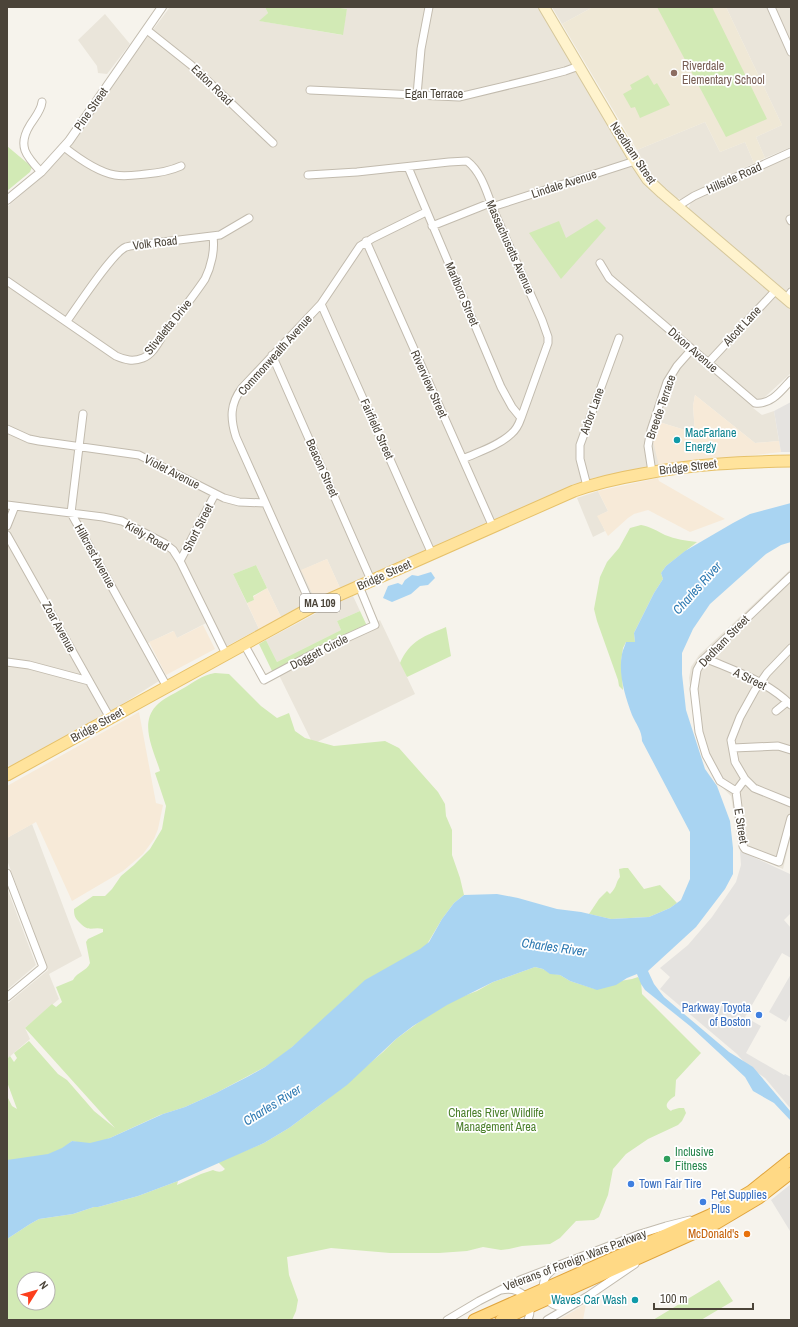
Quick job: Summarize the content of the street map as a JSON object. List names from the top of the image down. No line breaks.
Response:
{"streets":{"highway":["Veterans of Foreign Wars Parkway"],"main road":["Needham Street","Bridge Street","MA 109"],"street":["Eaton Road","Egan Terrace","Pine Street","Hillside Road","Lindale Avenue","Volk Road","Massachusetts Avenue","Marlboro Street","Alcott Lane","Stivaletta Drive","Dixon Avenue","Commonwealth Avenue","Riverview Street","Breede Terrace","Arbor Lane","Fairfield Street","Beacon Street","Violet Avenue","Short Street","Kiely Road","Hillcrest Avenue","Zoar Avenue","Dedham Street","Doggett Circle","A Street","E Street"]},"crossings":[["Eaton Road","Pine Street"],["Egan Terrace","Needham Street"],["Needham Street","Hillside Road"],["Needham Street","Lindale Avenue"],["Needham Street","Alcott Lane"],["Lindale Avenue","Massachusetts Avenue"],["Lindale Avenue","Marlboro Street"],["Volk Road","Stivaletta Drive"],["Massachusetts Avenue","Marlboro Street"],["Massachusetts Avenue","Riverview Street"],["Marlboro Street","Commonwealth Avenue"],["Alcott Lane","Dixon Avenue"],["Dixon Avenue","Breede Terrace"],["Commonwealth Avenue","Riverview Street"],["Commonwealth Avenue","Fairfield Street"],["Commonwealth Avenue","Bridge Street"],["Commonwealth Avenue","Beacon Street"],["Commonwealth Avenue","Violet Avenue"],["Riverview Street","Bridge Street"],["Breede Terrace","Bridge Street"],["Arbor Lane","Bridge Street"],["Fairfield Street","Bridge Street"],["Bridge Street","Beacon Street"],["Bridge Street","Kiely Road"],["Bridge Street","Hillcrest Avenue"],["Bridge Street","Zoar Avenue"],["Bridge Street","Doggett Circle"],["Violet Avenue","Short Street"],["Violet Avenue","Hillcrest Avenue"],["Short Street","Kiely Road"],["Kiely Road","Hillcrest Avenue"],["Dedham Street","A Street"],["Dedham Street","E Street"]],"water":["Charles River"],"parks":["Charles River Wildlife Management Area"],"places":["Riverdale Elementary School","MacFarlane Energy","Parkway Toyota of Boston","Inclusive Fitness","Town Fair Tire","Pet Supplies Plus","McDonald's","Waves Car Wash"],"scale_bar":"100 m","north":"top right"}
